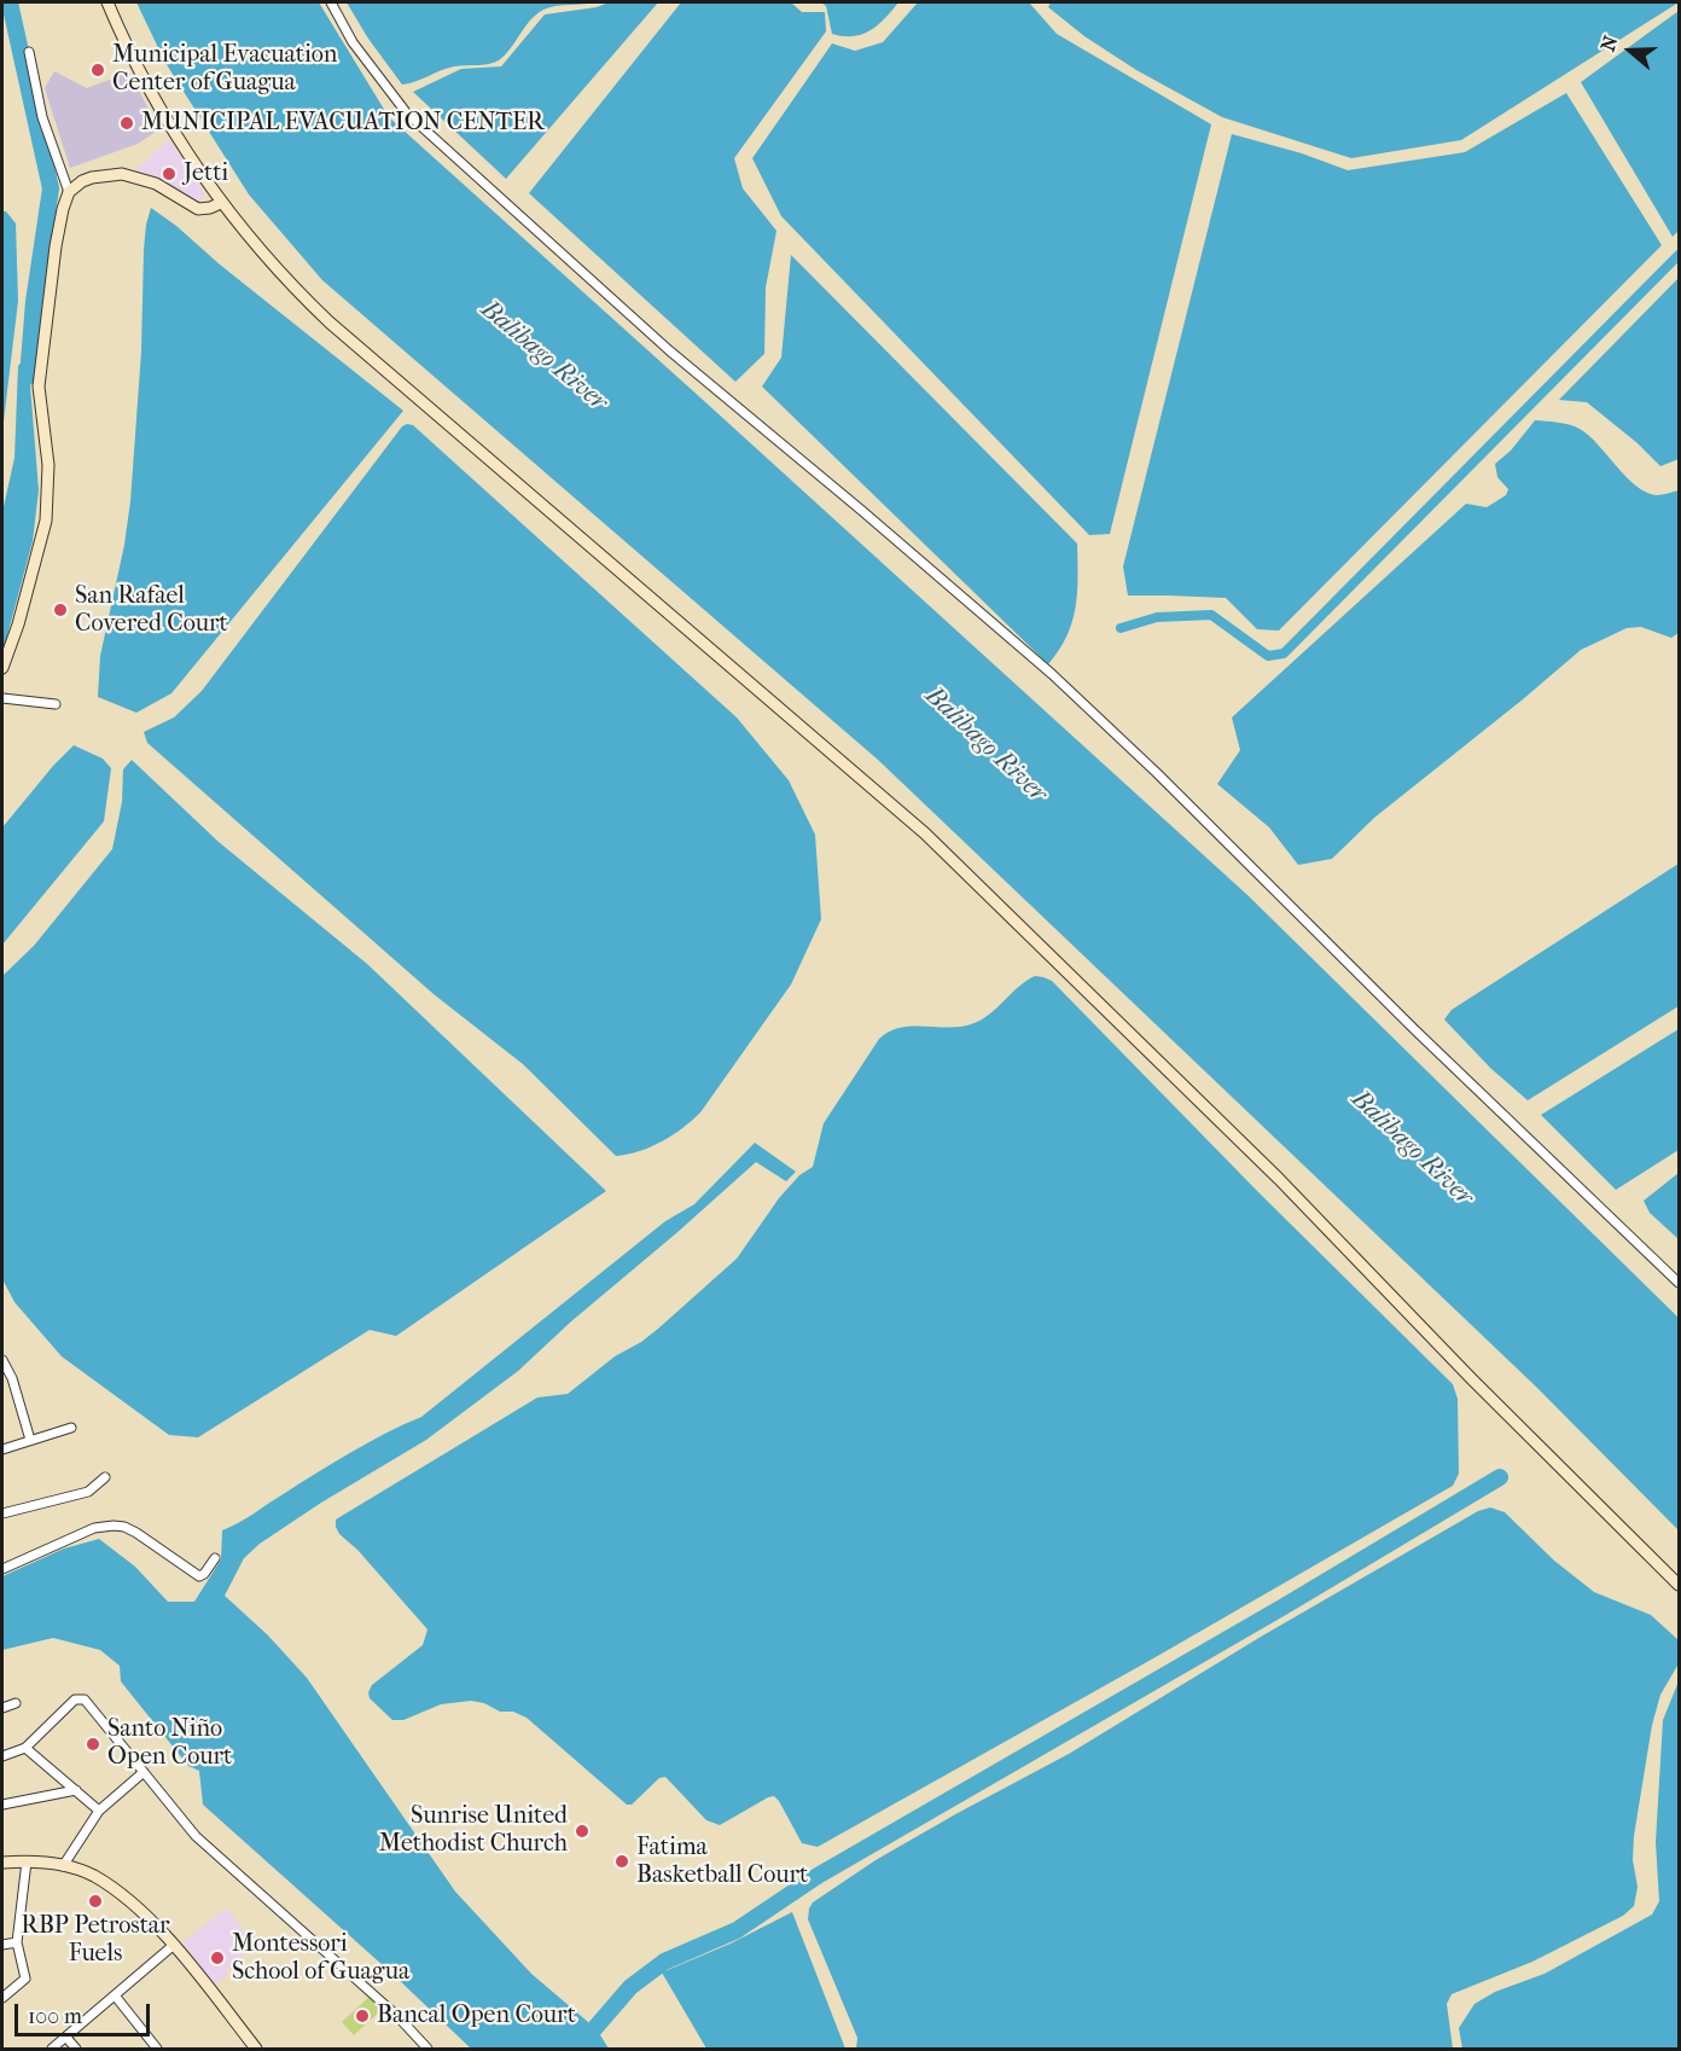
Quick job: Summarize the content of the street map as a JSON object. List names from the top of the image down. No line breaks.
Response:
{"water":["Balibago River"],"places":["Municipal Evacuation Center of Guagua","MUNICIPAL EVACUATION CENTER","Jetti","San Rafael Covered Court","Santo Niño Open Court","Sunrise United Methodist Church","Fatima Basketball Court","RBP Petrostar Fuels","Montessori School of Guagua","Bancal Open Court"],"scale_bar":"100 m","north":"left"}
